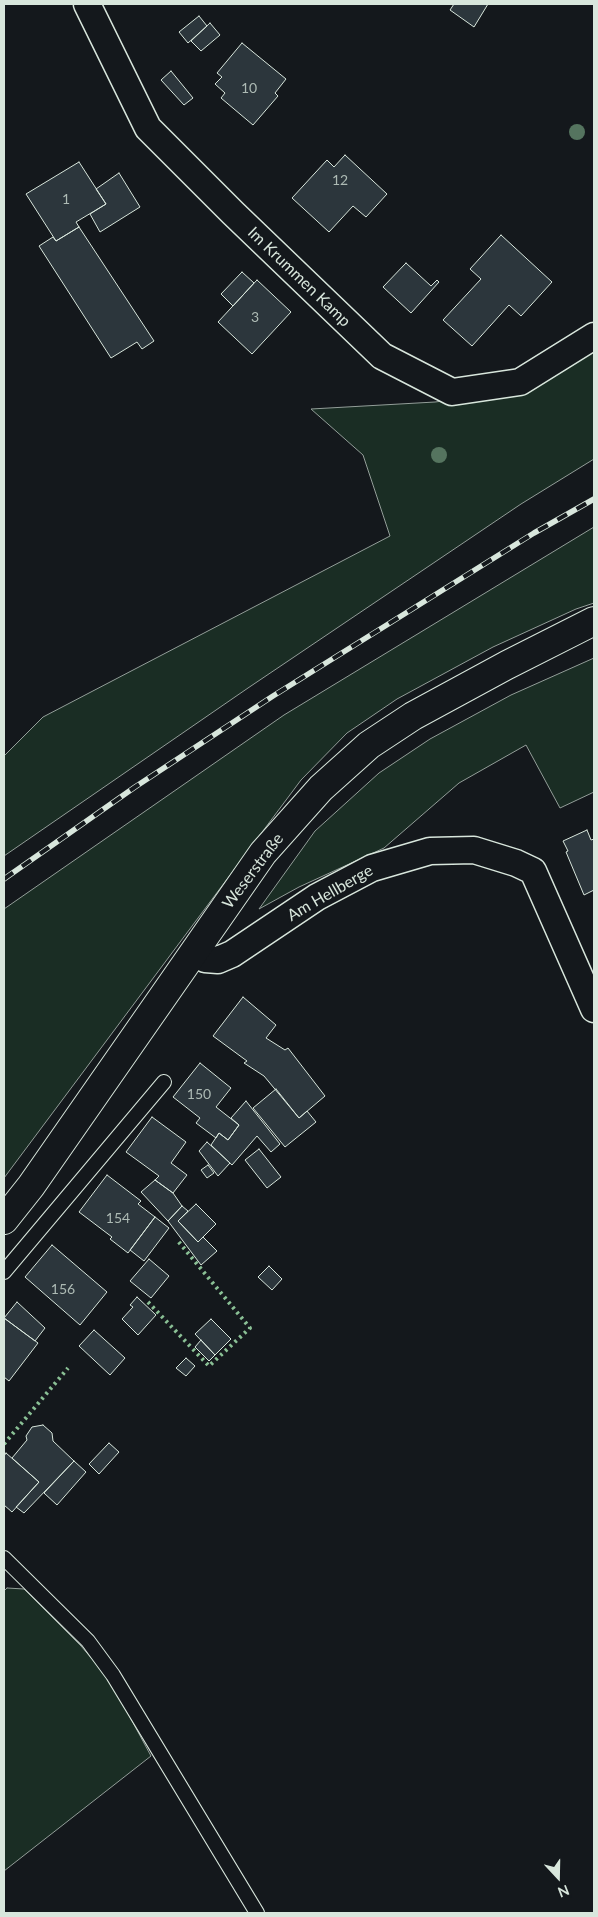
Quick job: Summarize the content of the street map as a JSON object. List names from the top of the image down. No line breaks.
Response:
{"streets":{"street":["Im Krummen Kamp","Weserstraße","Am Hellberge"]},"crossings":[["Weserstraße","Am Hellberge"]],"house_numbers":["10","12","1","3","150","154","156"],"north":"bottom"}
